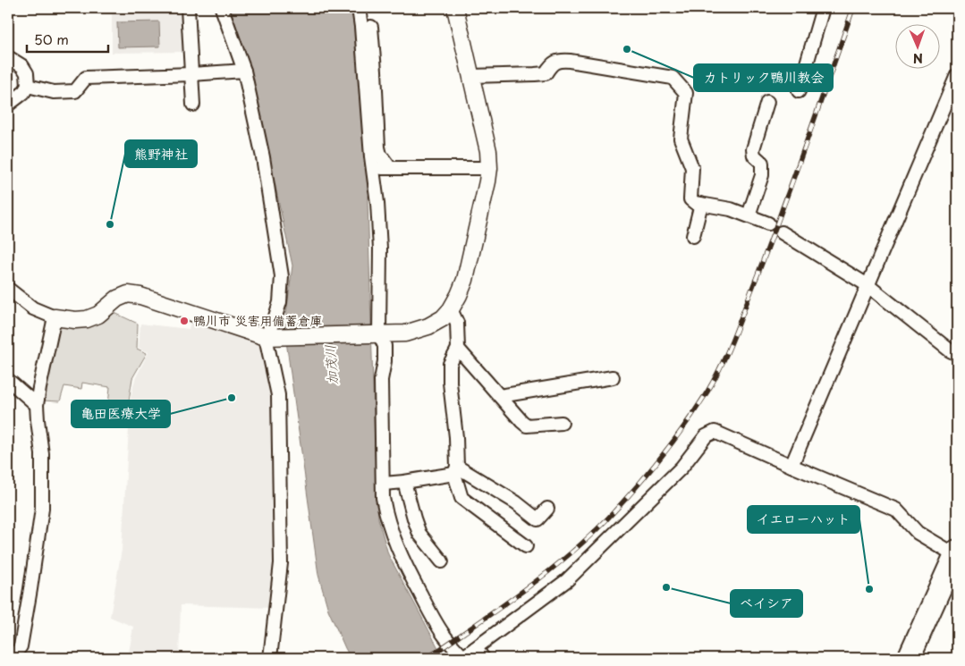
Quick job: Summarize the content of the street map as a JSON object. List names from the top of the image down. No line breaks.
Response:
{"water":["加茂川"],"places":["カトリック鴨川教会","熊野神社","鴨川市 災害用備蓄倉庫","亀田医療大学","ベイシア","イエローハット"],"scale_bar":"50 m","north":"bottom"}
